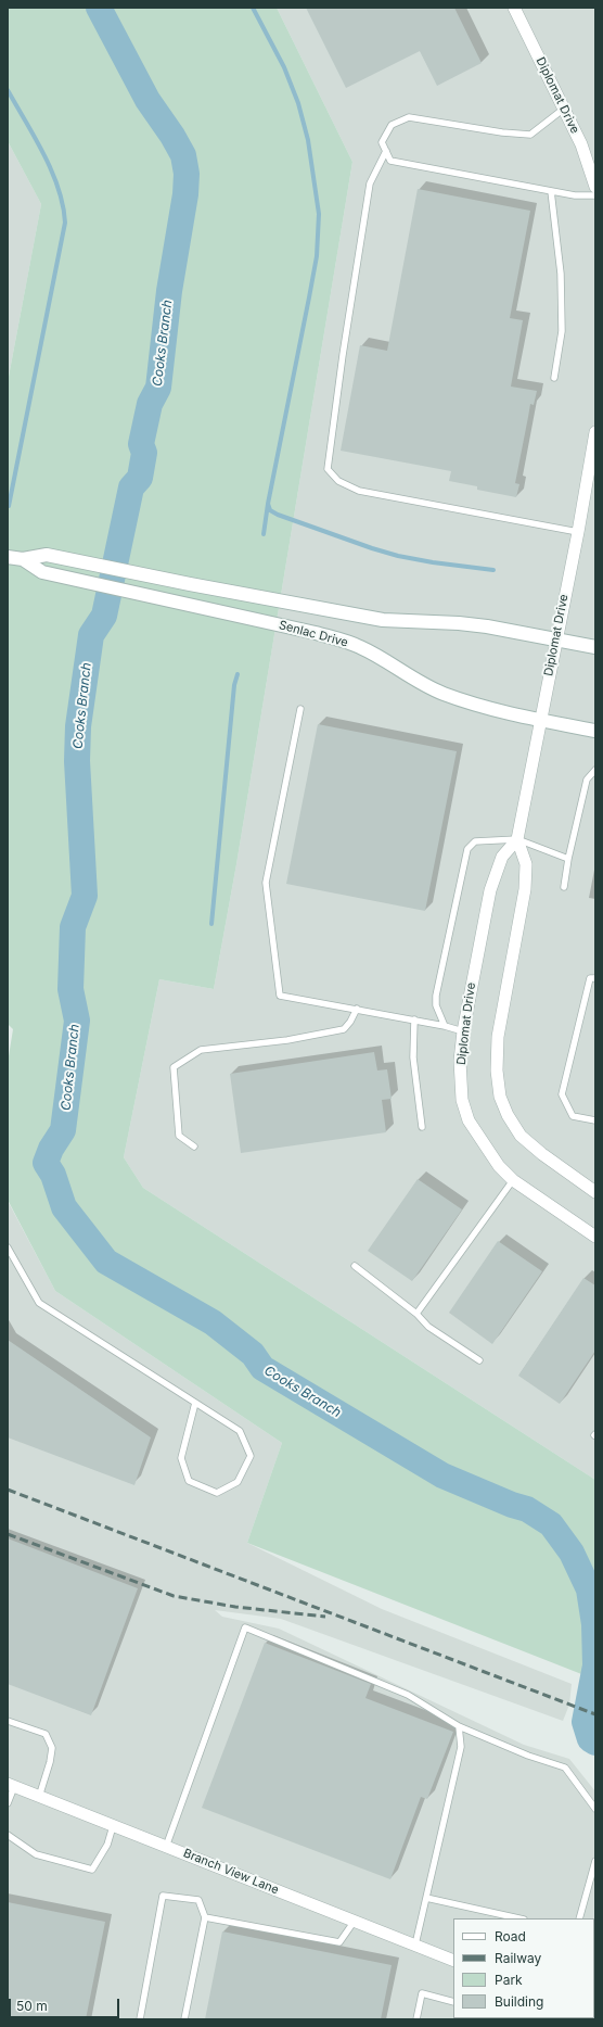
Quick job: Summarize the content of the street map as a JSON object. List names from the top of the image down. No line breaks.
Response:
{"streets":{"street":["Diplomat Drive","Senlac Drive","Branch View Lane"]},"crossings":[["Diplomat Drive","Senlac Drive"]],"water":["Cooks Branch"],"legend":["Road","Railway","Park","Building"],"scale_bar":"50 m"}
